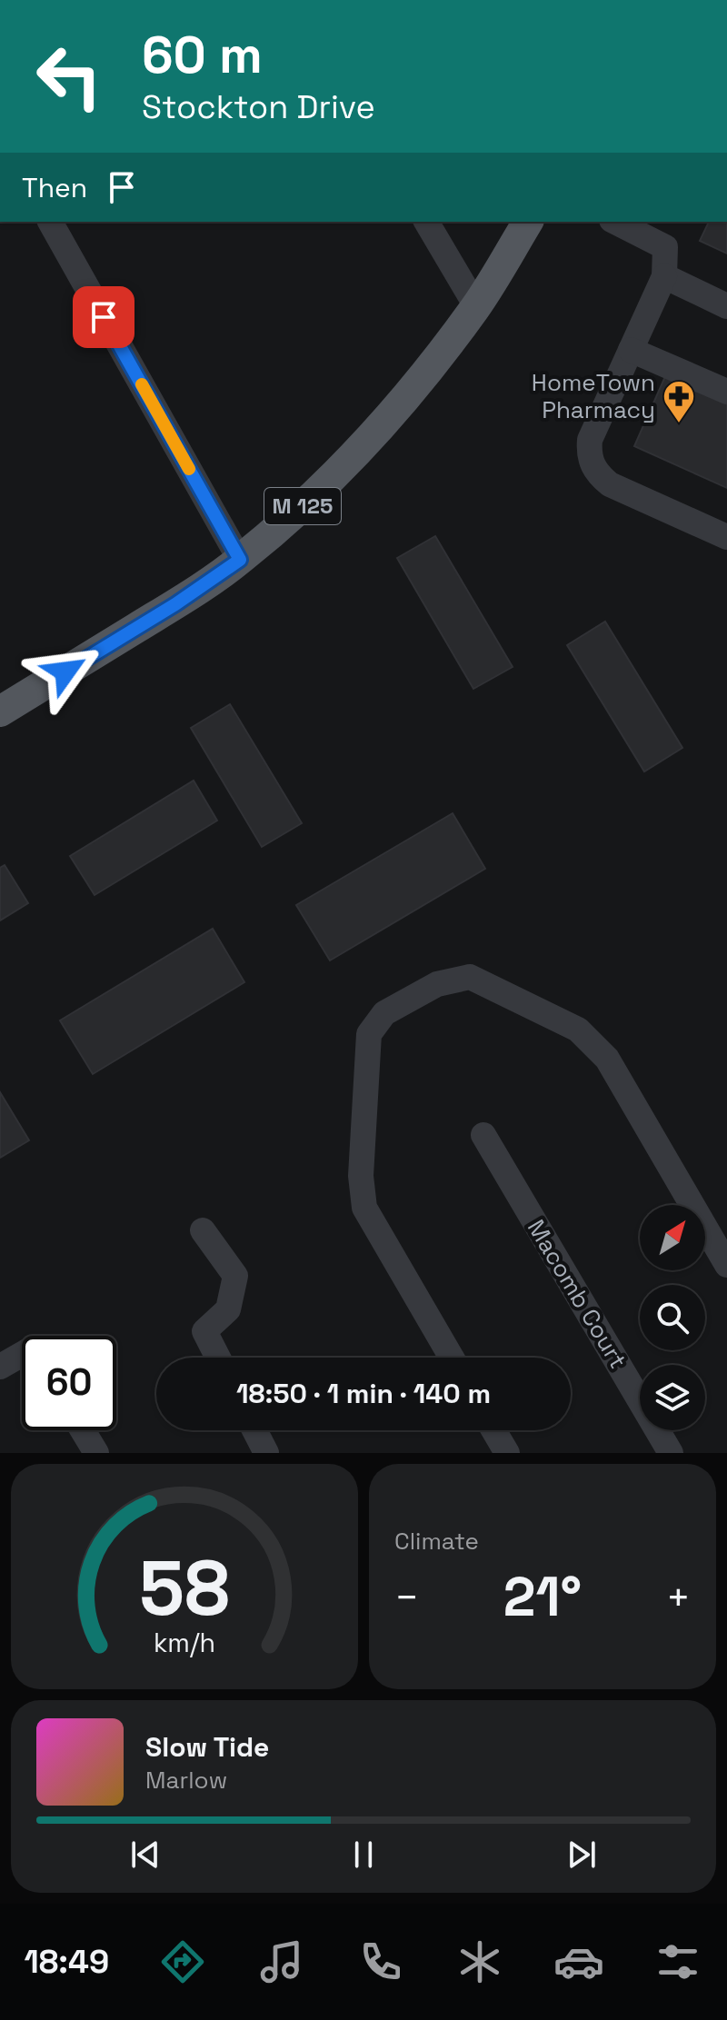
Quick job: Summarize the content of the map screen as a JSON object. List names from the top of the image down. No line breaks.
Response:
{"streets":{"main road":["M 125"],"street":["Macomb Court"]},"places":{"pharmacy":["HomeTown Pharmacy"]},"north":"top right","page":{"turn":["60 m","Stockton Drive"],"then":"Then","limit":"60","trip":"18:50 · 1 min · 140 m","tile":"Climate","heat":["−","21°","+"],"song":["Slow Tide","Marlow"],"tabs":"18:49","gauge":["58","km/h"]}}
